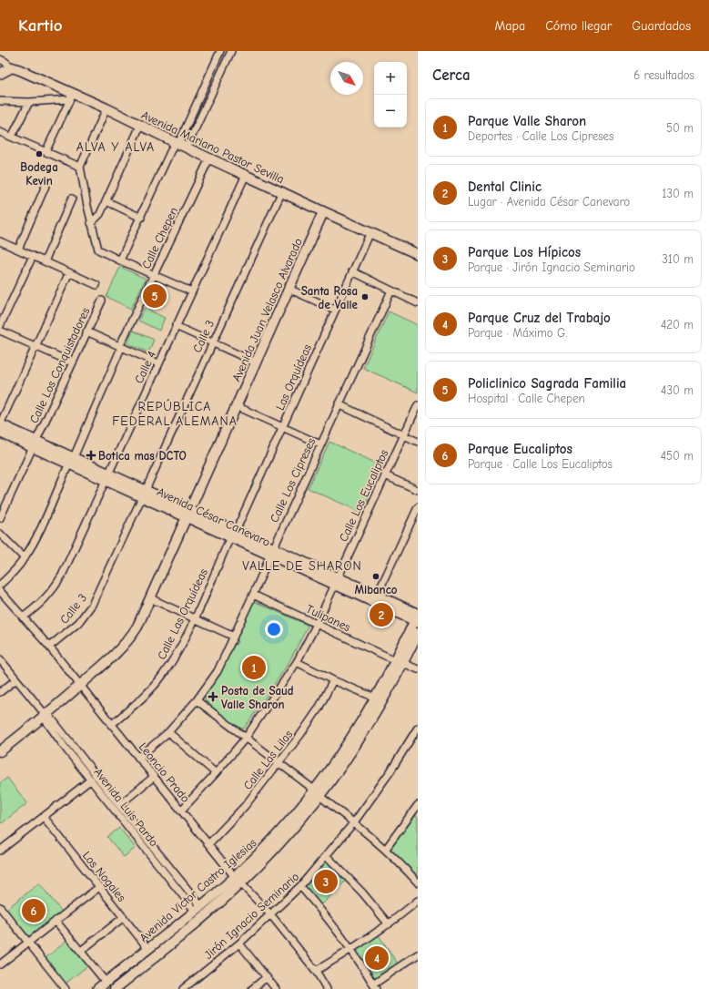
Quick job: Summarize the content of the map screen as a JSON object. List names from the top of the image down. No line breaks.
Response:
{"streets":{"street":["Avenida Mariano Pastor Sevilla","Calle Chepen","Avenida Juan Velasco Alvarado","Calle 3","Calle Los Conquistadores","Calle 4","Las Orquídeas","Calle Los Cipreses","Calle Los Eucaliptos","Avenida César Canevaro","Calle Las Orquídeas","Tulipanes","Calle Las Lilas","Leoncio Prado","Avenida Luis Pardo","Los Nogales","Avenida Victor Castro Iglesias","Jirón Ignacio Seminario"]},"crossings":[["Avenida Mariano Pastor Sevilla","Calle Chepen"],["Avenida Mariano Pastor Sevilla","Avenida Juan Velasco Alvarado"],["Avenida Mariano Pastor Sevilla","Calle 3"],["Avenida Mariano Pastor Sevilla","Calle 4"],["Avenida Mariano Pastor Sevilla","Las Orquídeas"],["Calle Chepen","Avenida César Canevaro"],["Avenida Juan Velasco Alvarado","Avenida César Canevaro"],["Avenida Juan Velasco Alvarado","Leoncio Prado"],["Avenida Juan Velasco Alvarado","Avenida Luis Pardo"],["Calle 3","Avenida César Canevaro"],["Calle 3","Leoncio Prado"],["Calle Los Conquistadores","Avenida César Canevaro"],["Calle 4","Avenida César Canevaro"],["Calle 4","Leoncio Prado"],["Las Orquídeas","Avenida César Canevaro"],["Las Orquídeas","Calle Las Orquídeas"],["Calle Los Cipreses","Avenida César Canevaro"],["Calle Los Cipreses","Tulipanes"],["Calle Los Cipreses","Leoncio Prado"],["Calle Los Eucaliptos","Avenida César Canevaro"],["Calle Los Eucaliptos","Tulipanes"],["Calle Los Eucaliptos","Leoncio Prado"],["Avenida César Canevaro","Calle Las Orquídeas"],["Avenida César Canevaro","Avenida Victor Castro Iglesias"],["Calle Las Orquídeas","Leoncio Prado"],["Tulipanes","Avenida Victor Castro Iglesias"],["Calle Las Lilas","Leoncio Prado"],["Leoncio Prado","Avenida Victor Castro Iglesias"],["Leoncio Prado","Jirón Ignacio Seminario"],["Avenida Luis Pardo","Avenida Victor Castro Iglesias"],["Los Nogales","Avenida Victor Castro Iglesias"]],"districts":["ALVA Y ALVA","REPÚBLICA FEDERAL ALEMANA","VALLE DE SHARON"],"places":{"other":["Bodega Kevin","Santa Rosa de Valle","Mibanco"],"health":["Botica mas DCTO","Posta de Saud Valle Sharon"]},"north":"bottom right","page":{"header":"Kartio","nav":["Mapa","Cómo llegar","Guardados"],"heading":["Cerca","6 resultados"],"map_buttons":["+","−"],"list":[{"mark":"1","name":"Parque Valle Sharon","note":"Deportes · Calle Los Cipreses","value":"50 m"},{"mark":"2","name":"Dental Clinic","note":"Lugar · Avenida César Canevaro","value":"130 m"},{"mark":"3","name":"Parque Los Hípicos","note":"Parque · Jirón Ignacio Seminario","value":"310 m"},{"mark":"4","name":"Parque Cruz del Trabajo","note":"Parque · Máximo G.","value":"420 m"},{"mark":"5","name":"Policlinico Sagrada Familia","note":"Hospital · Calle Chepen","value":"430 m"},{"mark":"6","name":"Parque Eucaliptos","note":"Parque · Calle Los Eucaliptos","value":"450 m"}],"pins":["5","2","1","3","6","4"]}}
